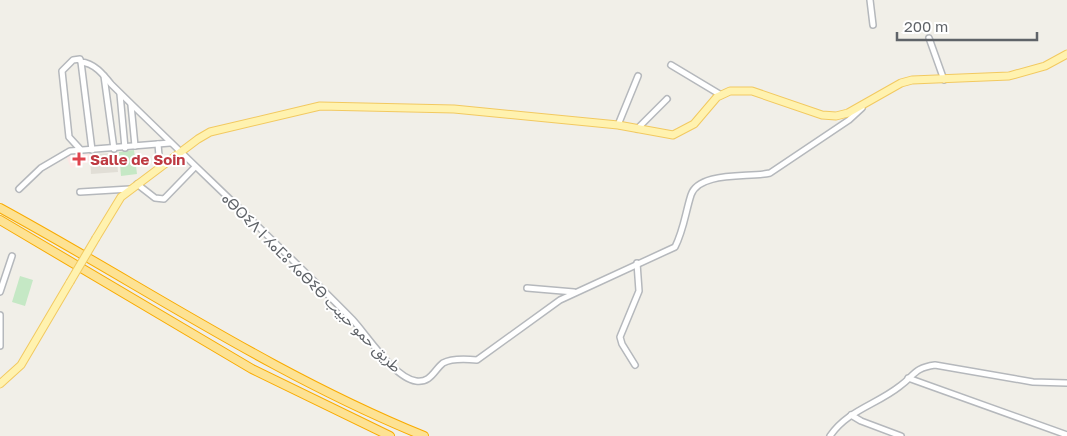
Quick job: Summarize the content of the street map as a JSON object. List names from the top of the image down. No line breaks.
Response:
{"streets":{"street":["ⴰⴱⵔⵉⴷ ⵏ ⵃⴰⵎⵓ ⵃⴰⴱⵉⴱ طريق حمو حبيب"]},"places":{"health":["Salle de Soin"]},"scale_bar":"200 m"}
